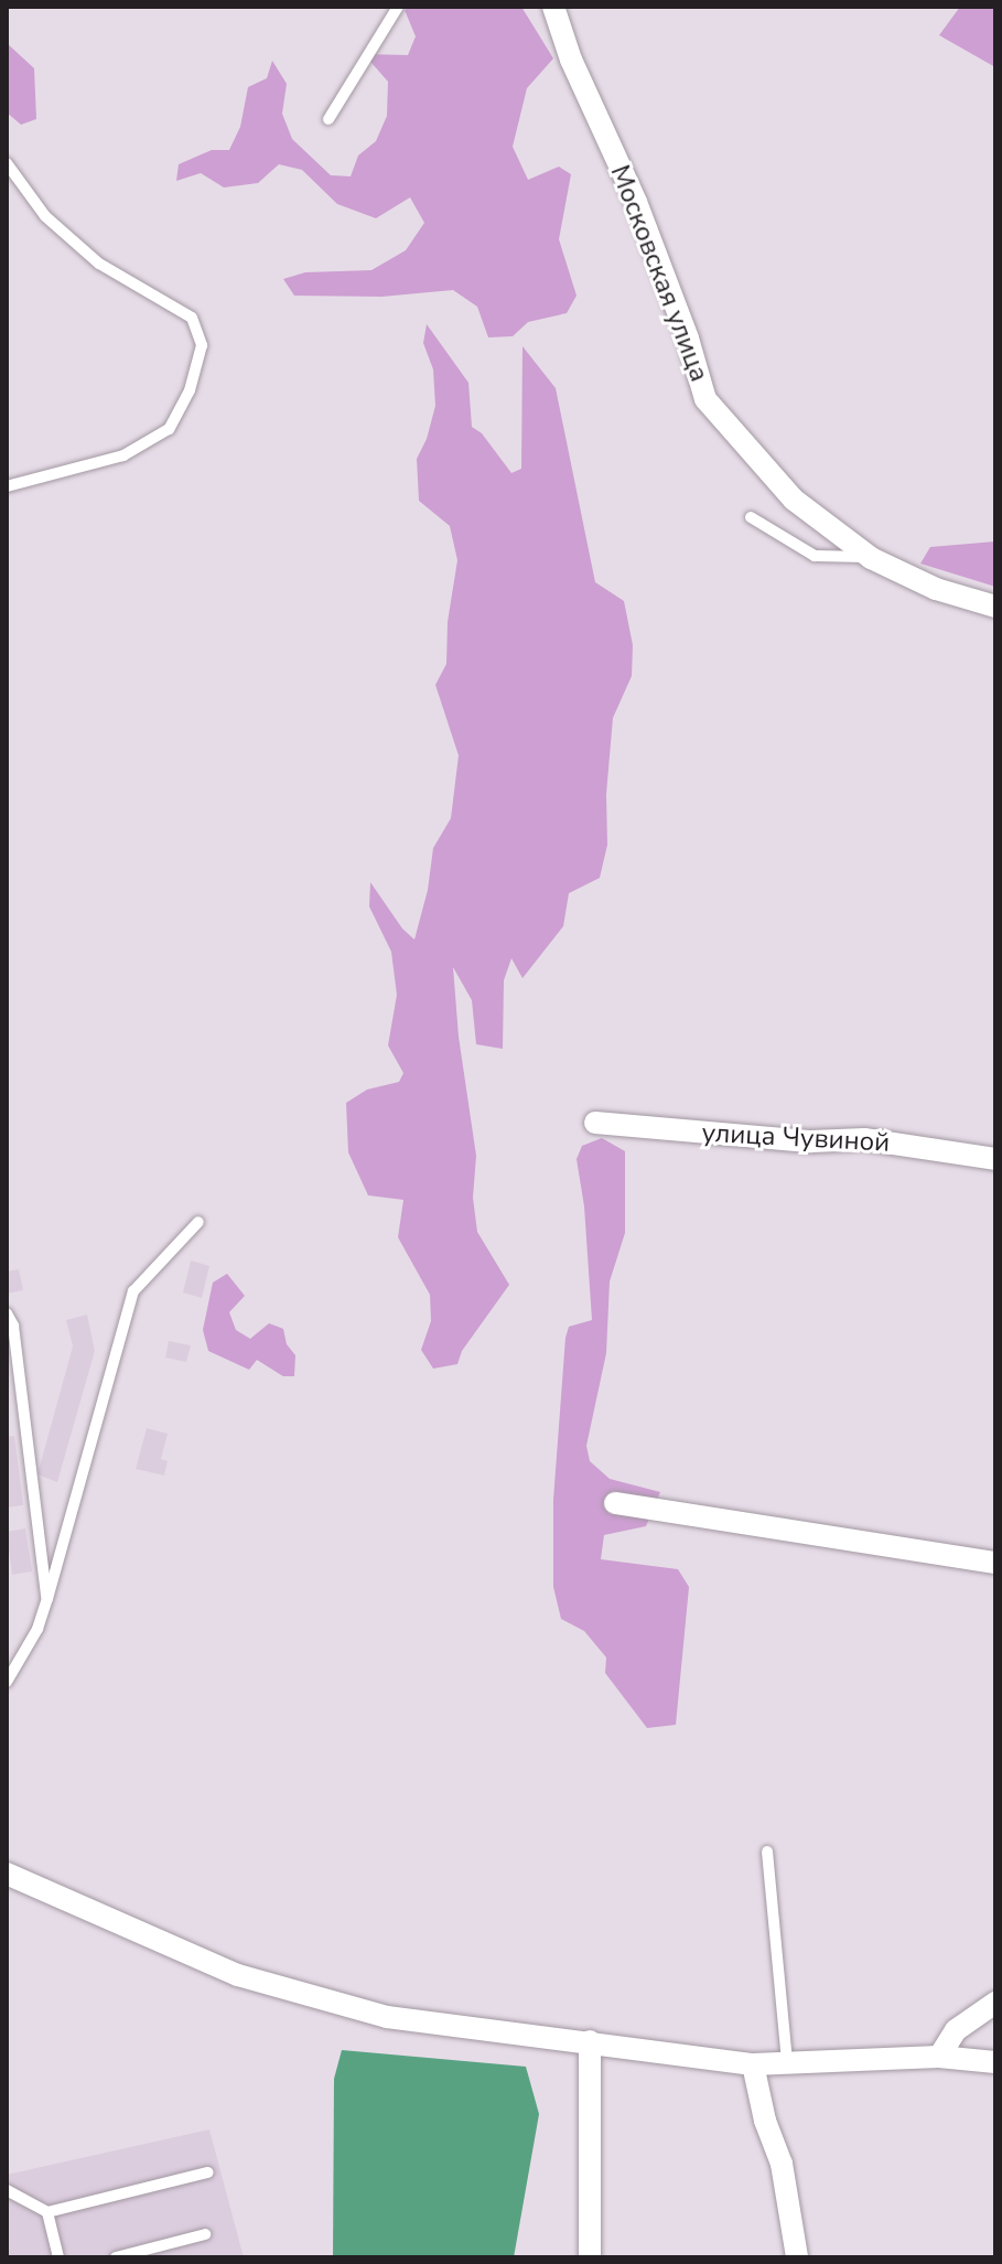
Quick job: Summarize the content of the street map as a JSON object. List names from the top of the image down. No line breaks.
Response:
{"streets":{"street":["Московская улица","улица Чувиной"]}}
